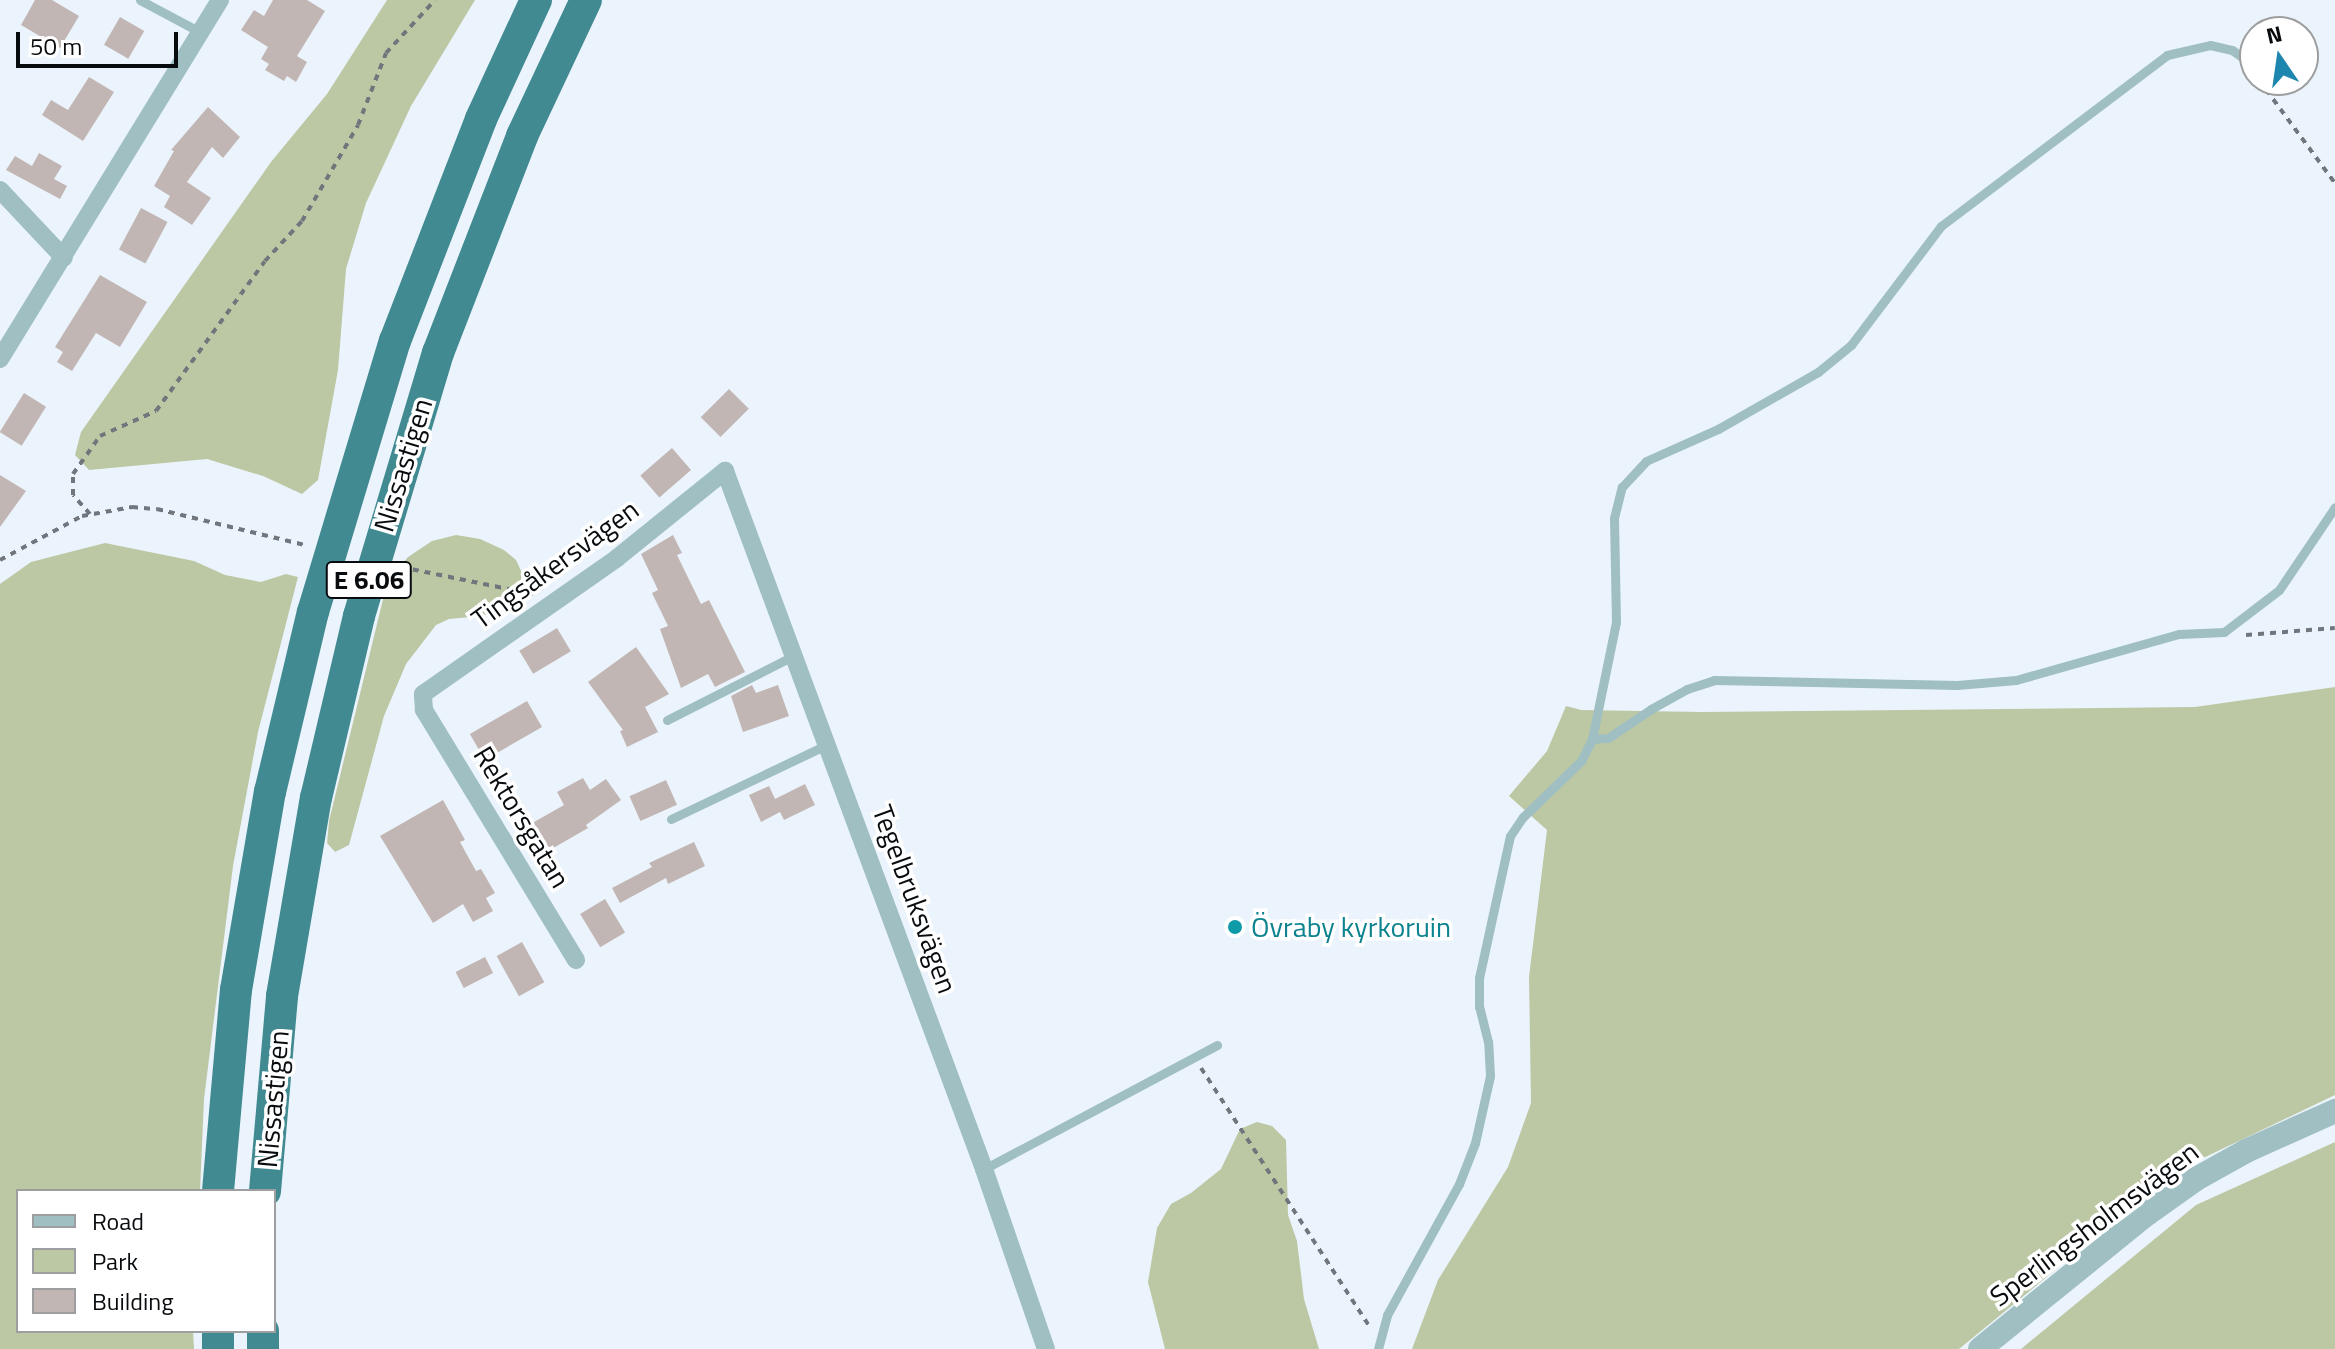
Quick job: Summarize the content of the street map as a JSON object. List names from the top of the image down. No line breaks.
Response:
{"streets":{"highway":["Nissastigen","E 6.06"],"street":["Tingsåkersvägen","Rektorsgatan","Tegelbruksvägen","Sperlingsholmsvägen"]},"crossings":[["Tingsåkersvägen","Rektorsgatan"],["Tingsåkersvägen","Tegelbruksvägen"]],"places":["Övraby kyrkoruin"],"legend":["Road","Park","Building"],"scale_bar":"50 m","north":"top"}
